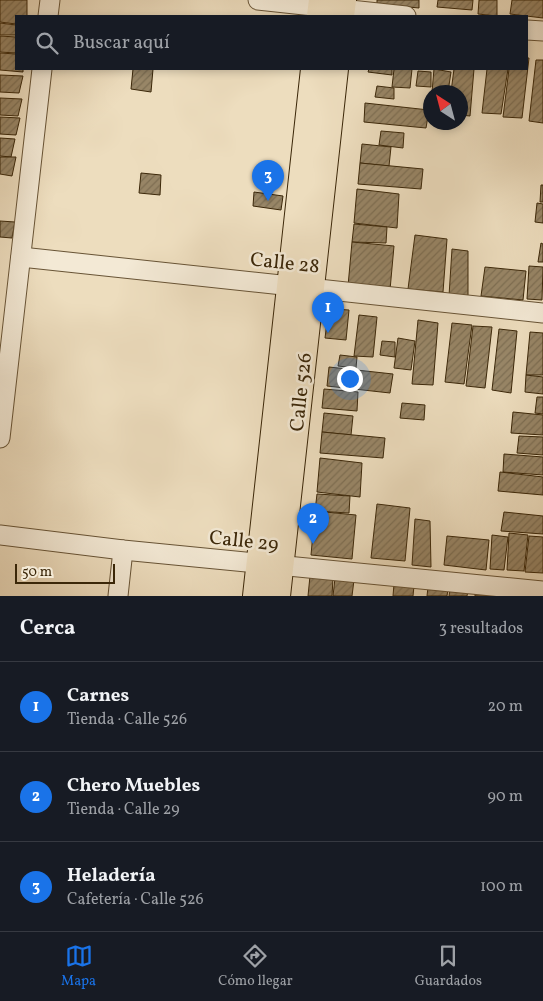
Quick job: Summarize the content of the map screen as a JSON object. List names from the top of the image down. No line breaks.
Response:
{"streets":{"main road":["Calle 526"],"street":["Calle 28","Calle 29"]},"crossings":[["Calle 28","Calle 526"],["Calle 526","Calle 29"]],"scale_bar":"50 m","north":"top left","page":{"search":"Buscar aquí","pins":["3","1","2"],"scale":"50 m","heading":["Cerca","3 resultados"],"list":[{"mark":"1","name":"Carnes","note":"Tienda · Calle 526","value":"20 m"},{"mark":"2","name":"Chero Muebles","note":"Tienda · Calle 29","value":"90 m"},{"mark":"3","name":"Heladería","note":"Cafetería · Calle 526","value":"100 m"}],"nav":["Mapa","Cómo llegar","Guardados"]}}
